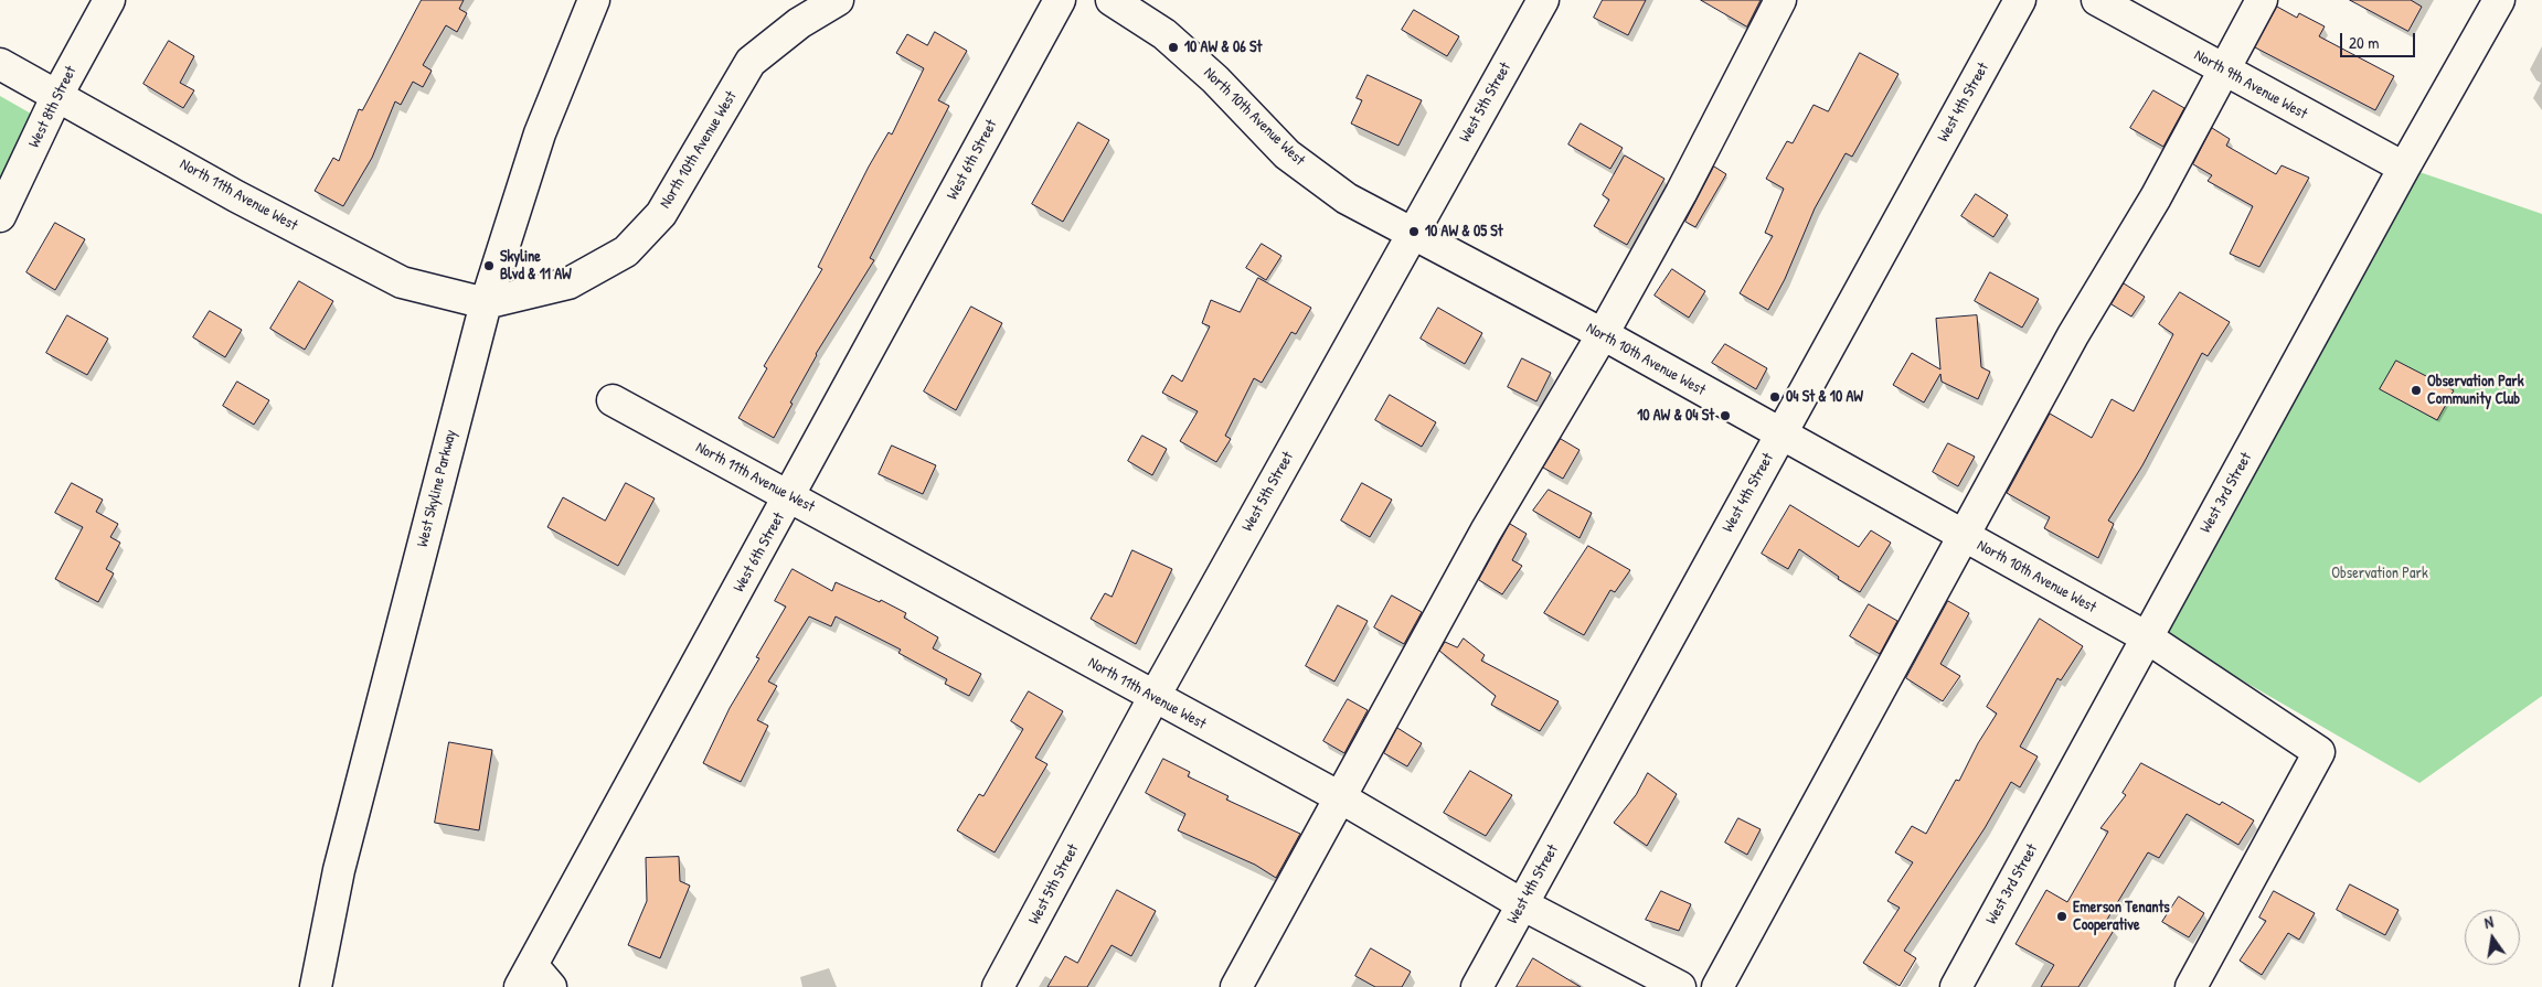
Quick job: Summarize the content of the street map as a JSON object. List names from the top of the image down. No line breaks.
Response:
{"streets":{"street":["North 9th Avenue West","West 5th Street","West 4th Street","West 8th Street","North 10th Avenue West","West 6th Street","North 11th Avenue West","West Skyline Parkway","West 3rd Street"]},"crossings":[["North 9th Avenue West","West 3rd Street"],["West 5th Street","North 10th Avenue West"],["West 5th Street","North 11th Avenue West"],["West 4th Street","North 10th Avenue West"],["West 4th Street","North 11th Avenue West"],["West 8th Street","North 11th Avenue West"],["North 10th Avenue West","North 11th Avenue West"],["North 10th Avenue West","West Skyline Parkway"],["North 10th Avenue West","West 3rd Street"],["West 6th Street","North 11th Avenue West"],["North 11th Avenue West","West Skyline Parkway"]],"parks":["Observation Park"],"places":["10 AW & 06 St","10 AW & 05 St","Skyline Blvd & 11 AW","Observation Park Community Club","04 St & 10 AW","10 AW & 04 St","Emerson Tenants Cooperative"],"scale_bar":"20 m","north":"top"}
